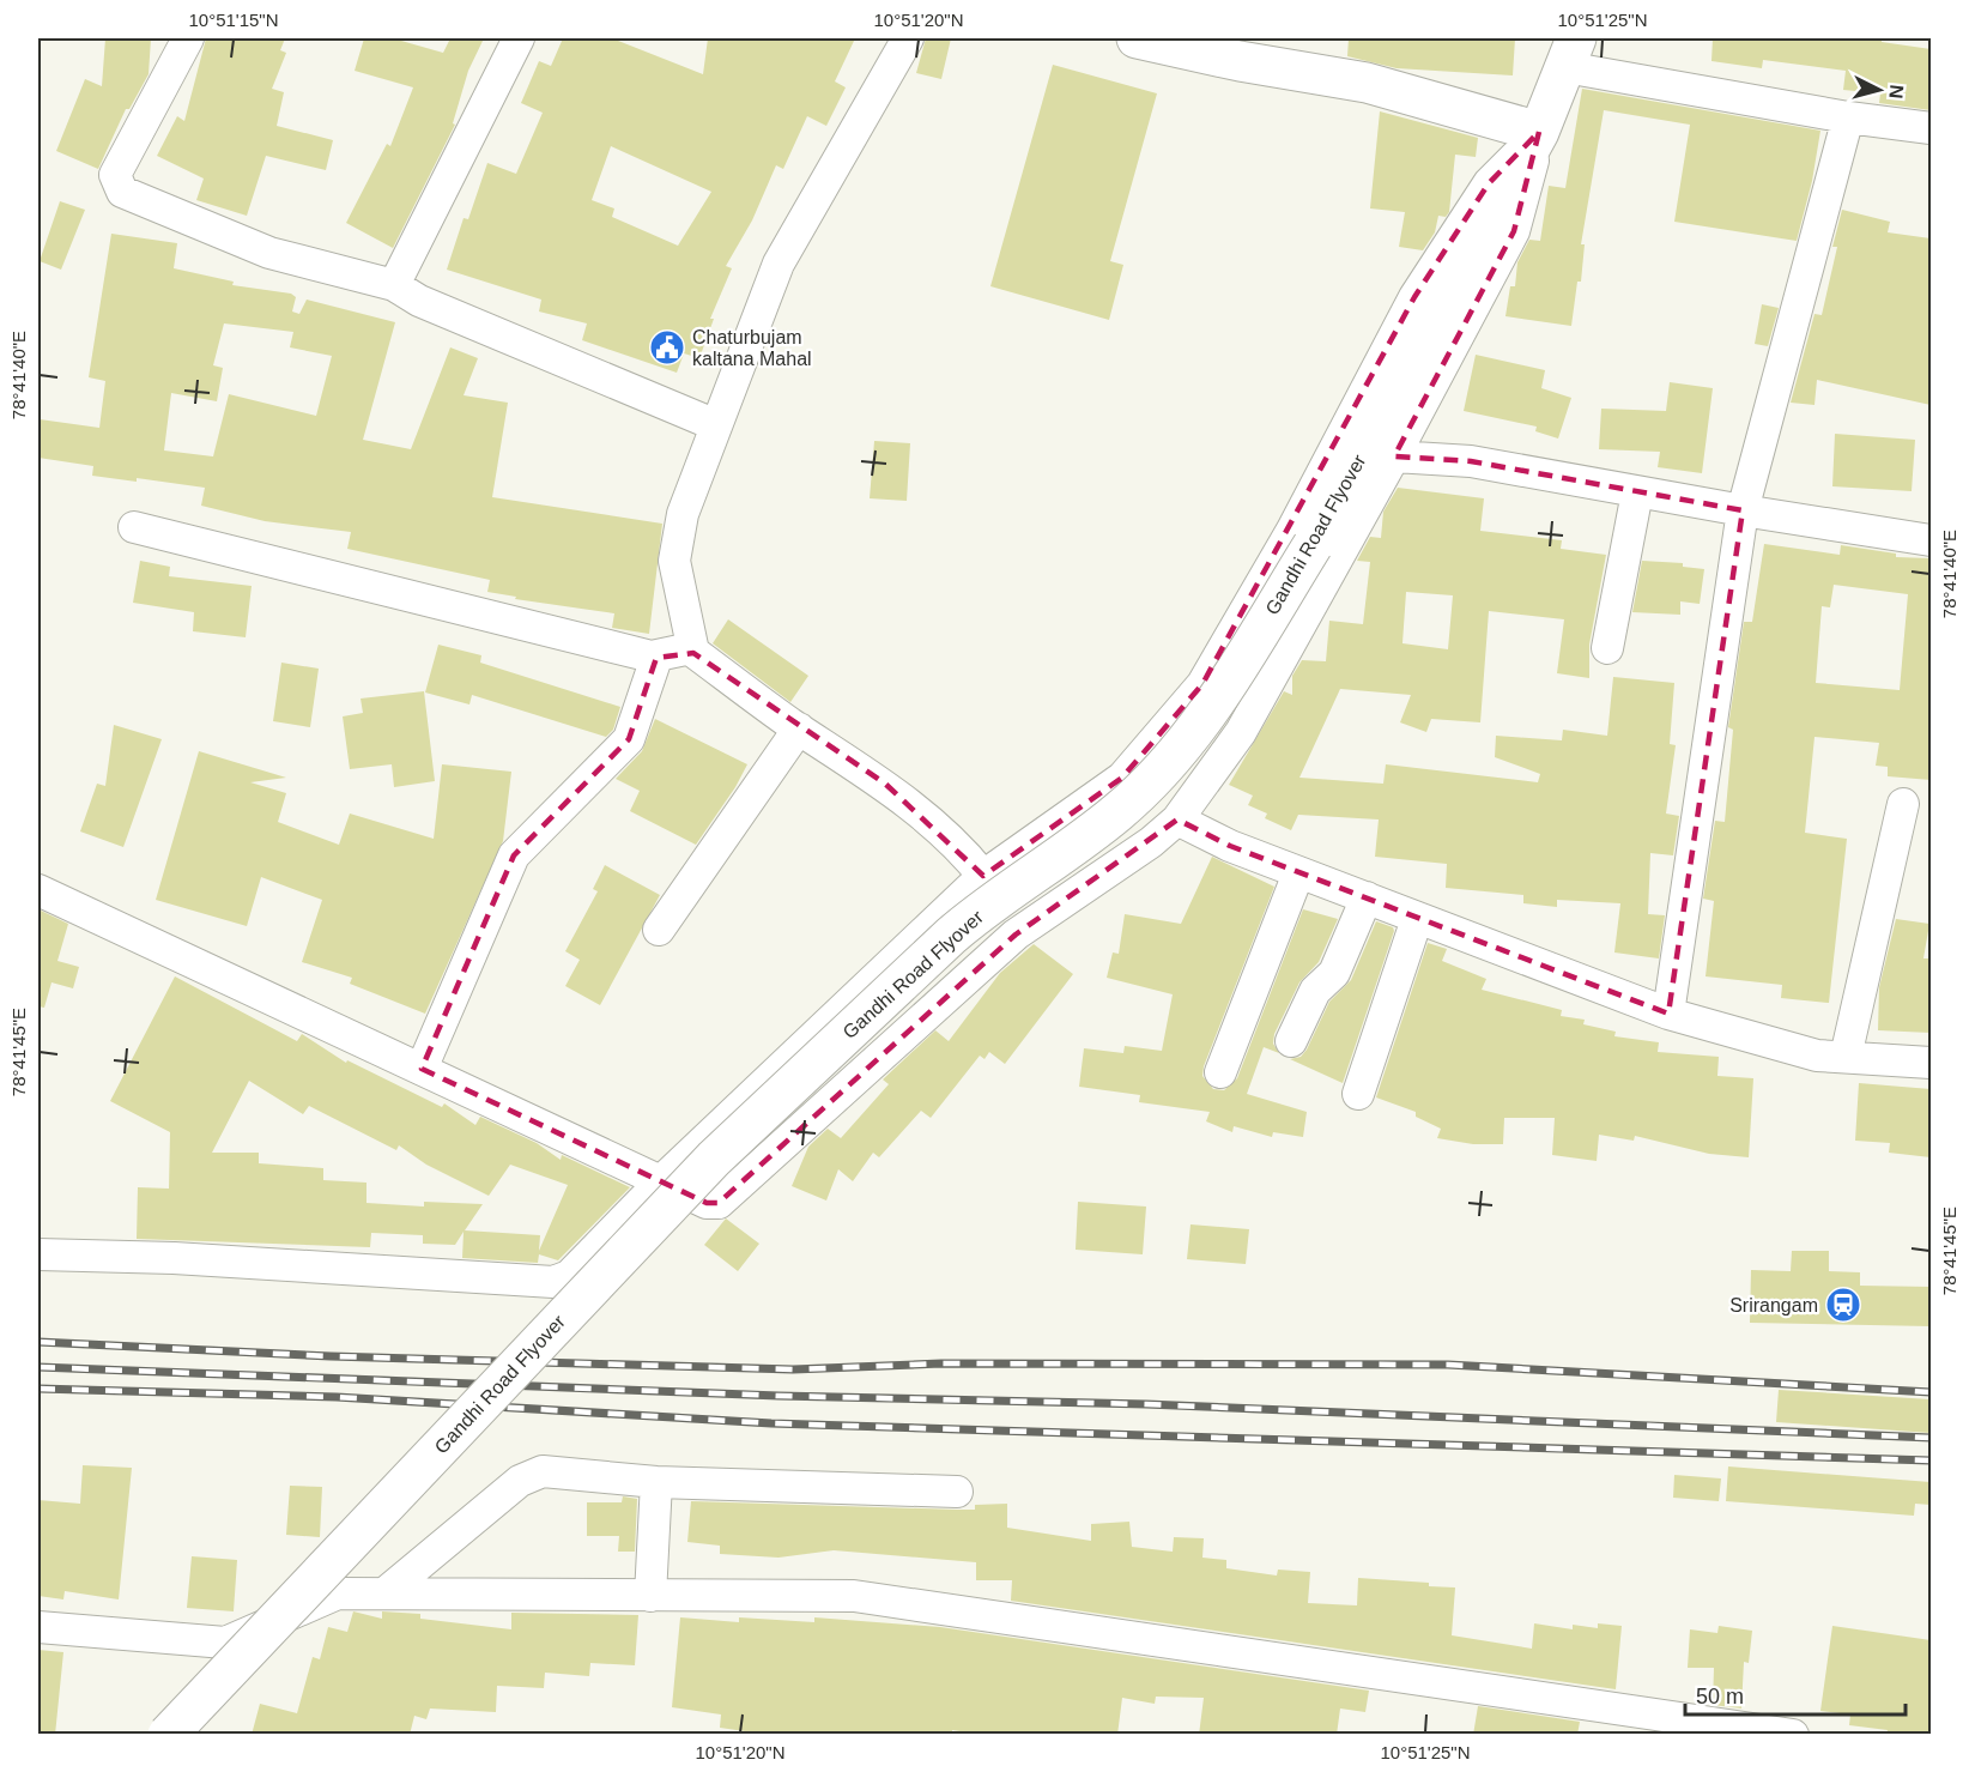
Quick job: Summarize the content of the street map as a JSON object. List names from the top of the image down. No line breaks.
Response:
{"streets":{"main road":["Gandhi Road Flyover"]},"places":{"public building":["Chaturbujam kaltana Mahal"],"station":["Srirangam"]},"scale_bar":"50 m","north":"right","coordinates":["10°51'15\"N","10°51'20\"N","10°51'25\"N","78°41'40\"E","78°41'45\"E"]}
